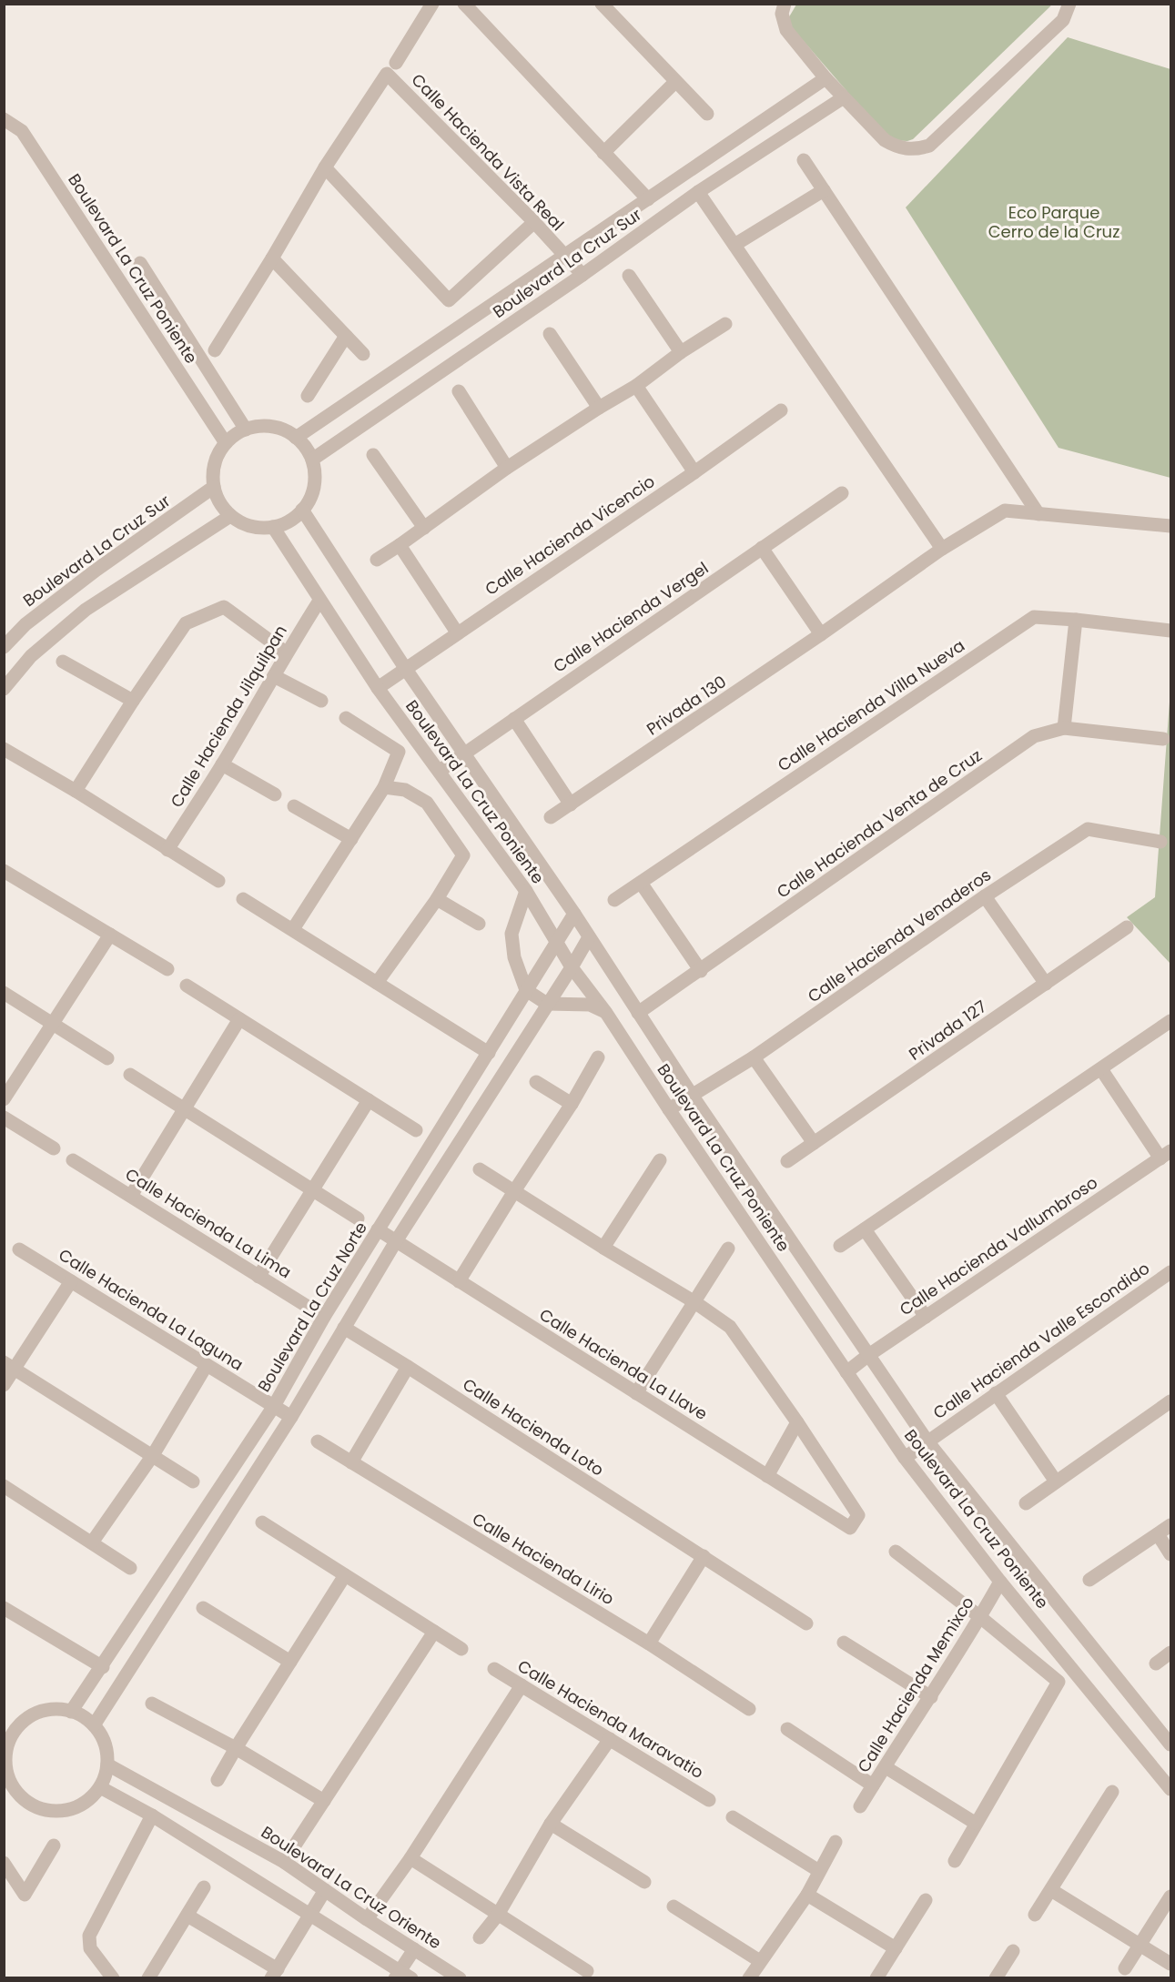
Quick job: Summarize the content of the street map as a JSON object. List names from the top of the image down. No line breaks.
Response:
{"streets":{"street":["Calle Hacienda Vista Real","Boulevard La Cruz Sur","Boulevard La Cruz Poniente","Calle Hacienda Vicencio","Calle Hacienda Vergel","Privada 130","Calle Hacienda Villa Nueva","Calle Hacienda Jilquilpan","Calle Hacienda Venta de Cruz","Calle Hacienda Venaderos","Privada 127","Calle Hacienda La Lima","Calle Hacienda Vallumbroso","Boulevard La Cruz Norte","Calle Hacienda La Laguna","Calle Hacienda Valle Escondido","Calle Hacienda La Llave","Calle Hacienda Loto","Calle Hacienda Lirio","Calle Hacienda Memixco","Calle Hacienda Maravatio","Boulevard La Cruz Oriente"]},"crossings":[["Calle Hacienda Vista Real","Boulevard La Cruz Sur"],["Boulevard La Cruz Sur","Boulevard La Cruz Poniente"],["Boulevard La Cruz Poniente","Calle Hacienda Vicencio"],["Boulevard La Cruz Poniente","Calle Hacienda Vergel"],["Boulevard La Cruz Poniente","Calle Hacienda Jilquilpan"],["Boulevard La Cruz Poniente","Calle Hacienda Venta de Cruz"],["Boulevard La Cruz Poniente","Calle Hacienda Venaderos"],["Boulevard La Cruz Poniente","Calle Hacienda Vallumbroso"],["Boulevard La Cruz Poniente","Boulevard La Cruz Norte"],["Boulevard La Cruz Poniente","Calle Hacienda Valle Escondido"],["Boulevard La Cruz Poniente","Calle Hacienda Memixco"],["Calle Hacienda La Lima","Boulevard La Cruz Norte"],["Boulevard La Cruz Norte","Calle Hacienda La Laguna"],["Boulevard La Cruz Norte","Calle Hacienda La Llave"],["Boulevard La Cruz Norte","Boulevard La Cruz Oriente"]],"parks":["Eco Parque Cerro de la Cruz"]}
